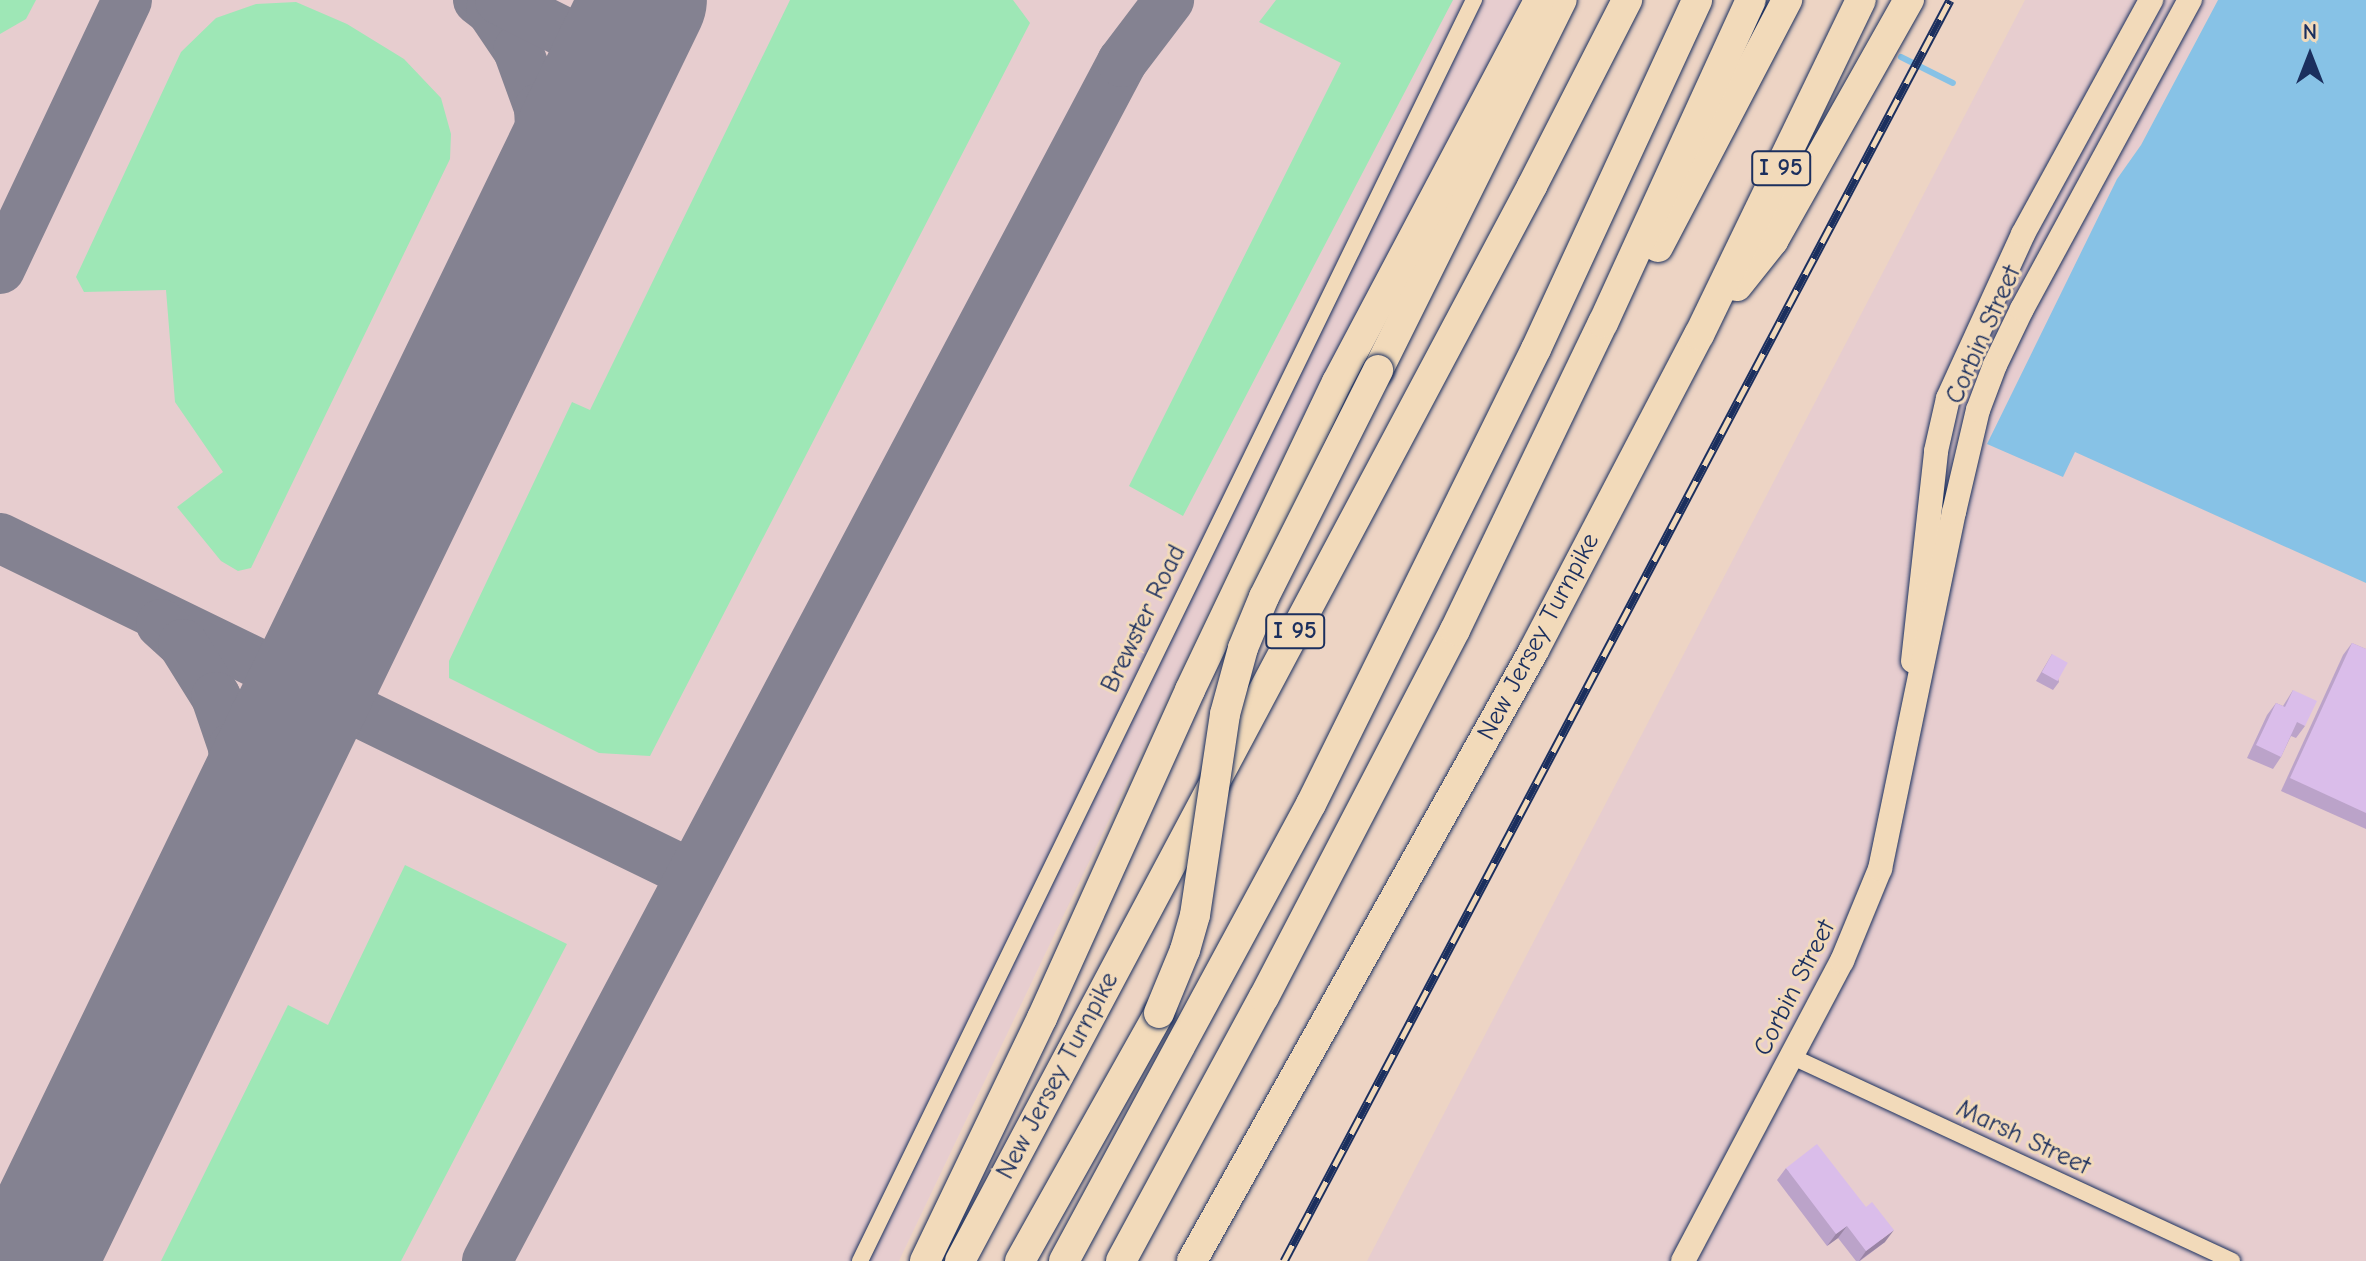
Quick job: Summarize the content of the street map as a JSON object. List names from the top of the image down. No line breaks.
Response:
{"streets":{"highway":["I 95","New Jersey Turnpike"],"main road":["Corbin Street"],"street":["Brewster Road","Marsh Street"]},"crossings":[["Corbin Street","Marsh Street"]],"north":"top"}
